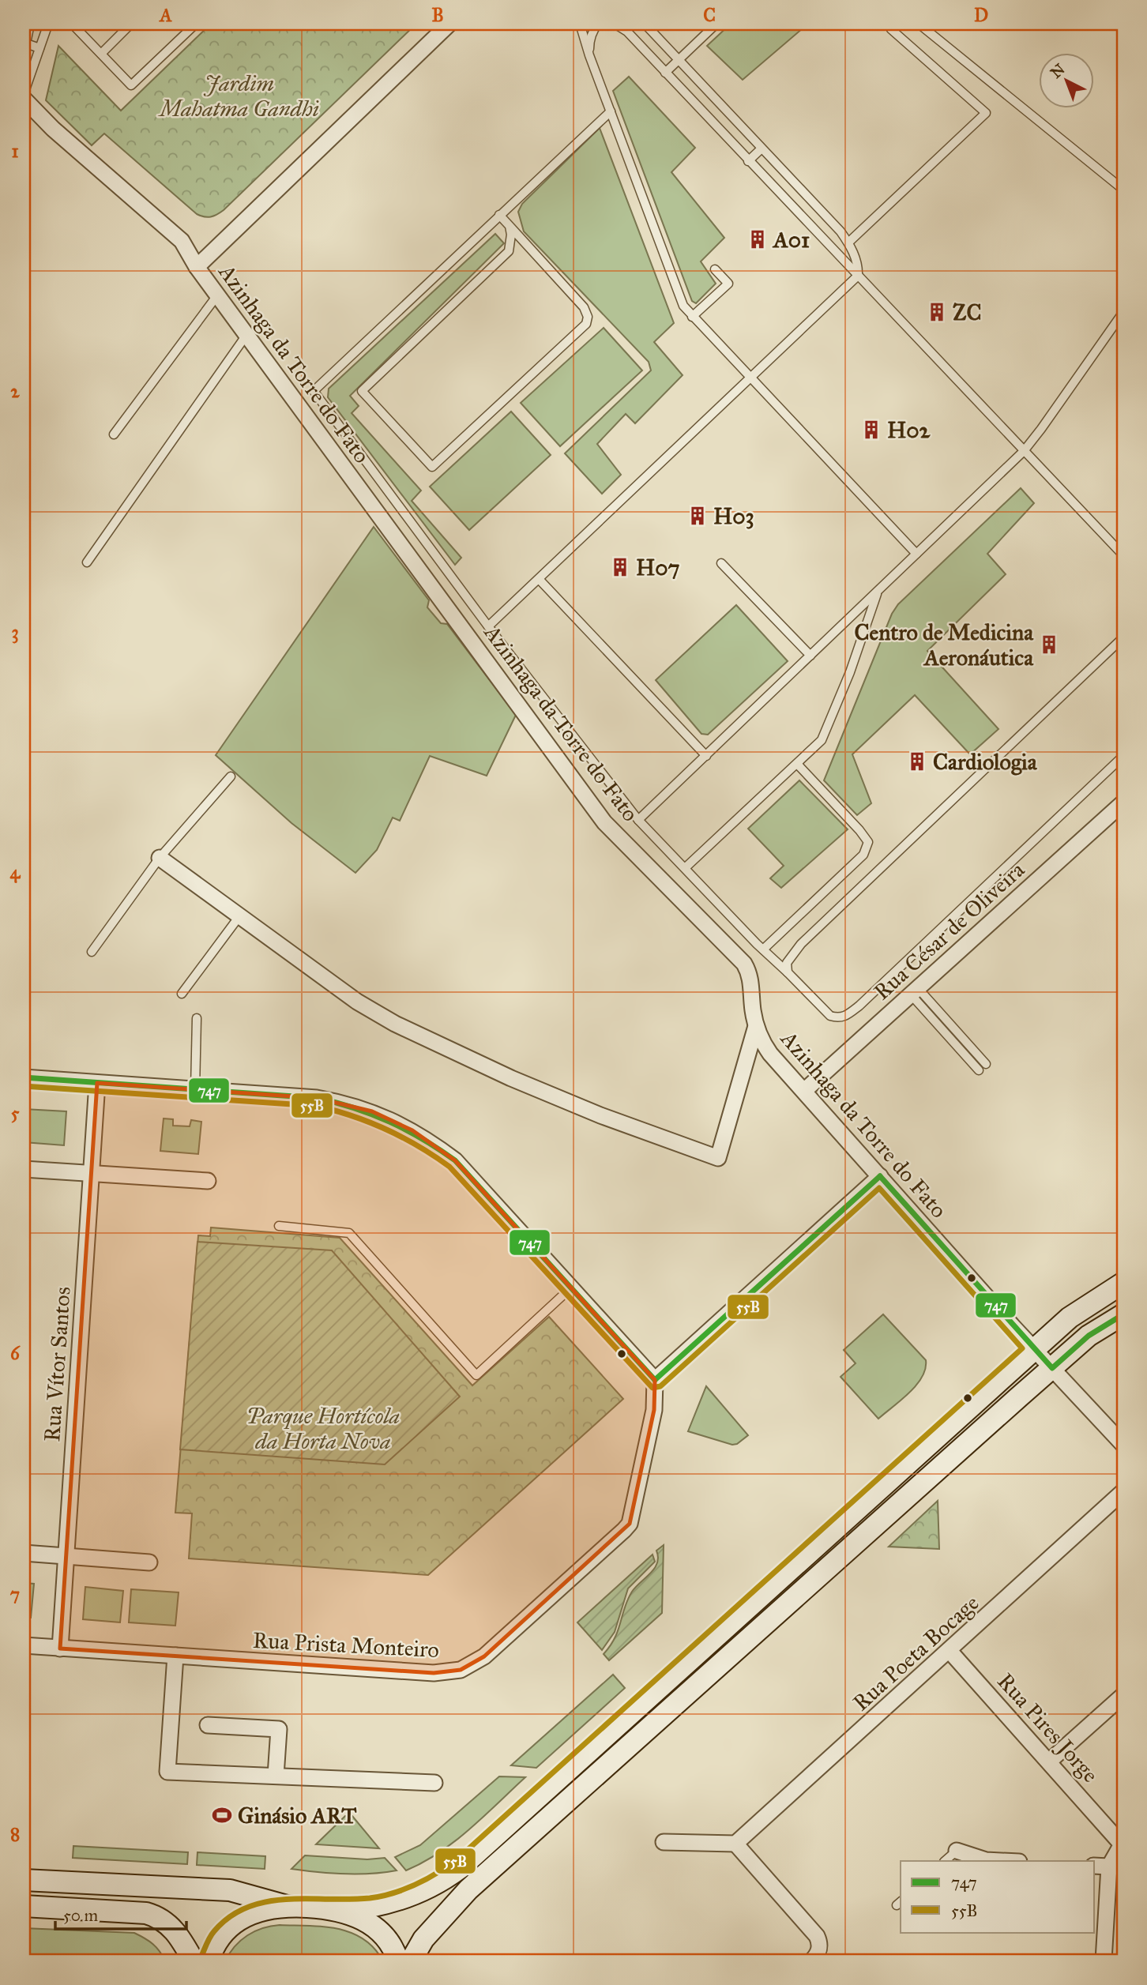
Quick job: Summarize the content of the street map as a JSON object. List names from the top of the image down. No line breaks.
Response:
{"streets":{"street":["Azinhaga da Torre do Fato","Rua César de Oliveira","Rua Vítor Santos","Rua Prista Monteiro","Rua Poeta Bocage","Rua Pires Jorge"]},"crossings":[["Azinhaga da Torre do Fato","Rua César de Oliveira"],["Rua Vítor Santos","Rua Prista Monteiro"],["Rua Poeta Bocage","Rua Pires Jorge"]],"parks":["Jardim Mahatma Gandhi","Parque Hortícola da Horta Nova"],"places":{"building":["A01","ZC","H02","H03","H07","Centro de Medicina Aeronáutica","Cardiologia"],"sports":["Ginásio ART"]},"lines":["transit line 747","transit line 55B"],"legend":["747","55B"],"scale_bar":"50 m","north":"top left","grid":{"columns":["A","B","C","D"],"rows":["1","2","3","4","5","6","7","8"]}}
